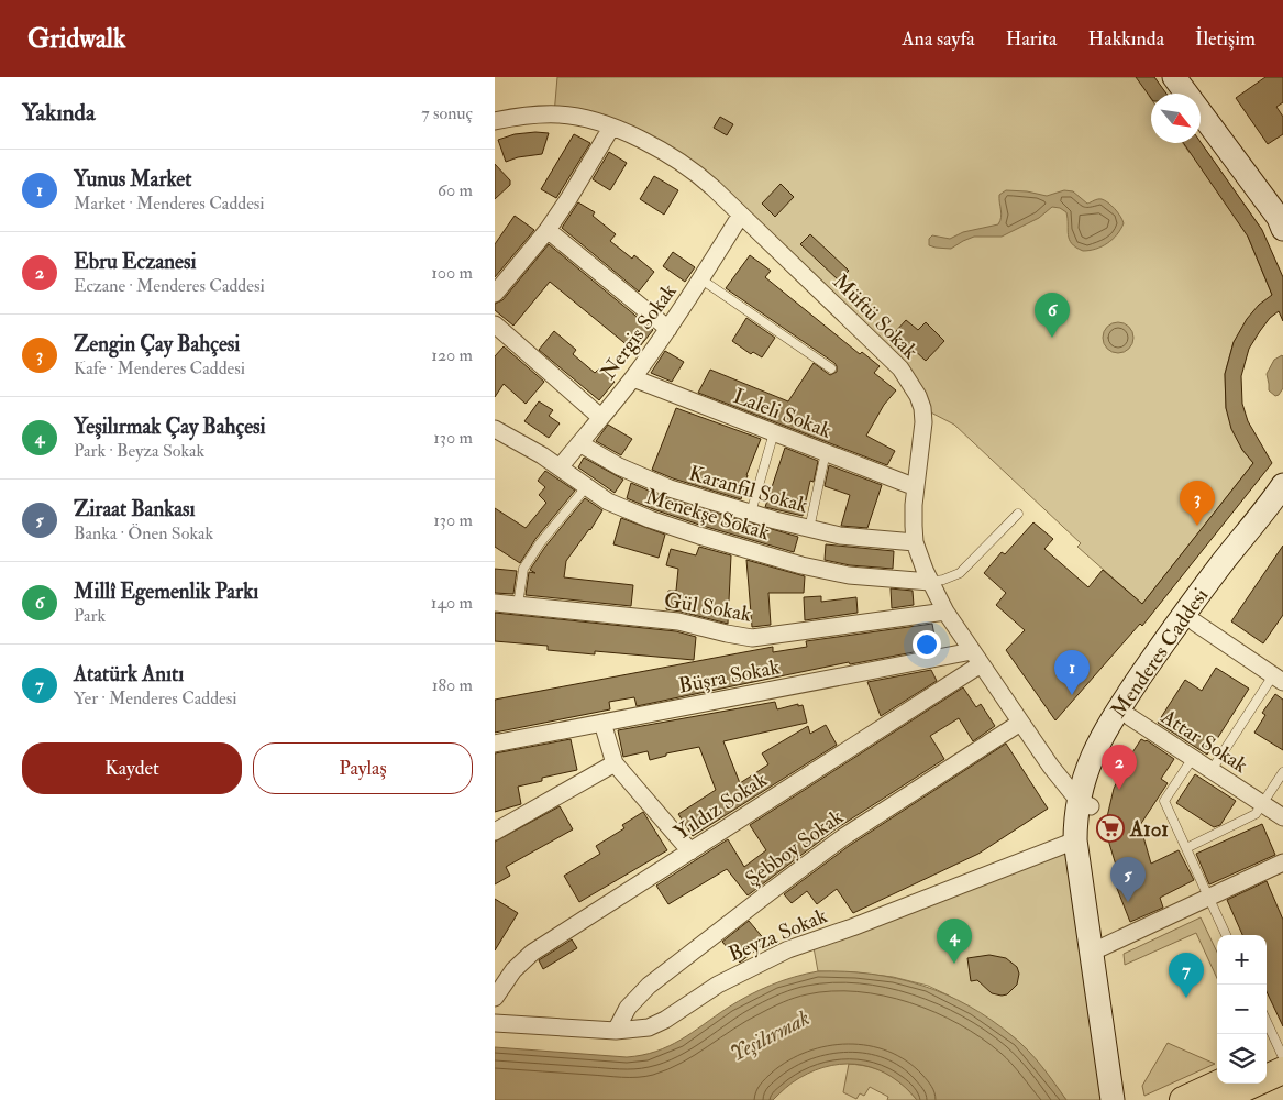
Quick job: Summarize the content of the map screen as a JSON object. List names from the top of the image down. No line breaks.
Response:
{"streets":{"street":["Müftü Sokak","Nergis Sokak","Laleli Sokak","Karanfil Sokak","Menekşe Sokak","Gül Sokak","Menderes Caddesi","Büşra Sokak","Attar Sokak","Yıldız Sokak","Şebboy Sokak","Beyza Sokak"]},"crossings":[["Müftü Sokak","Nergis Sokak"],["Müftü Sokak","Laleli Sokak"],["Müftü Sokak","Karanfil Sokak"],["Müftü Sokak","Menekşe Sokak"],["Müftü Sokak","Gül Sokak"],["Müftü Sokak","Menderes Caddesi"],["Müftü Sokak","Büşra Sokak"],["Müftü Sokak","Yıldız Sokak"],["Müftü Sokak","Şebboy Sokak"],["Nergis Sokak","Laleli Sokak"],["Nergis Sokak","Karanfil Sokak"],["Nergis Sokak","Menekşe Sokak"],["Menderes Caddesi","Attar Sokak"],["Menderes Caddesi","Beyza Sokak"],["Büşra Sokak","Yıldız Sokak"],["Şebboy Sokak","Beyza Sokak"]],"water":["Yeşilırmak"],"places":{"supermarket":["A101"]},"north":"bottom right","page":{"header":"Gridwalk","nav":["Ana sayfa","Harita","Hakkında","İletişim"],"heading":["Yakında","7 sonuç"],"list":[{"mark":"1","name":"Yunus Market","note":"Market · Menderes Caddesi","value":"60 m"},{"mark":"2","name":"Ebru Eczanesi","note":"Eczane · Menderes Caddesi","value":"100 m"},{"mark":"3","name":"Zengin Çay Bahçesi","note":"Kafe · Menderes Caddesi","value":"120 m"},{"mark":"4","name":"Yeşilırmak Çay Bahçesi","note":"Park · Beyza Sokak","value":"130 m"},{"mark":"5","name":"Ziraat Bankası","note":"Banka · Önen Sokak","value":"130 m"},{"mark":"6","name":"Millî Egemenlik Parkı","note":"Park","value":"140 m"},{"mark":"7","name":"Atatürk Anıtı","note":"Yer · Menderes Caddesi","value":"180 m"}],"pins":["6","3","1","2","5","4","7"],"buttons":["Kaydet","Paylaş"],"map_buttons":["+","−"]}}
